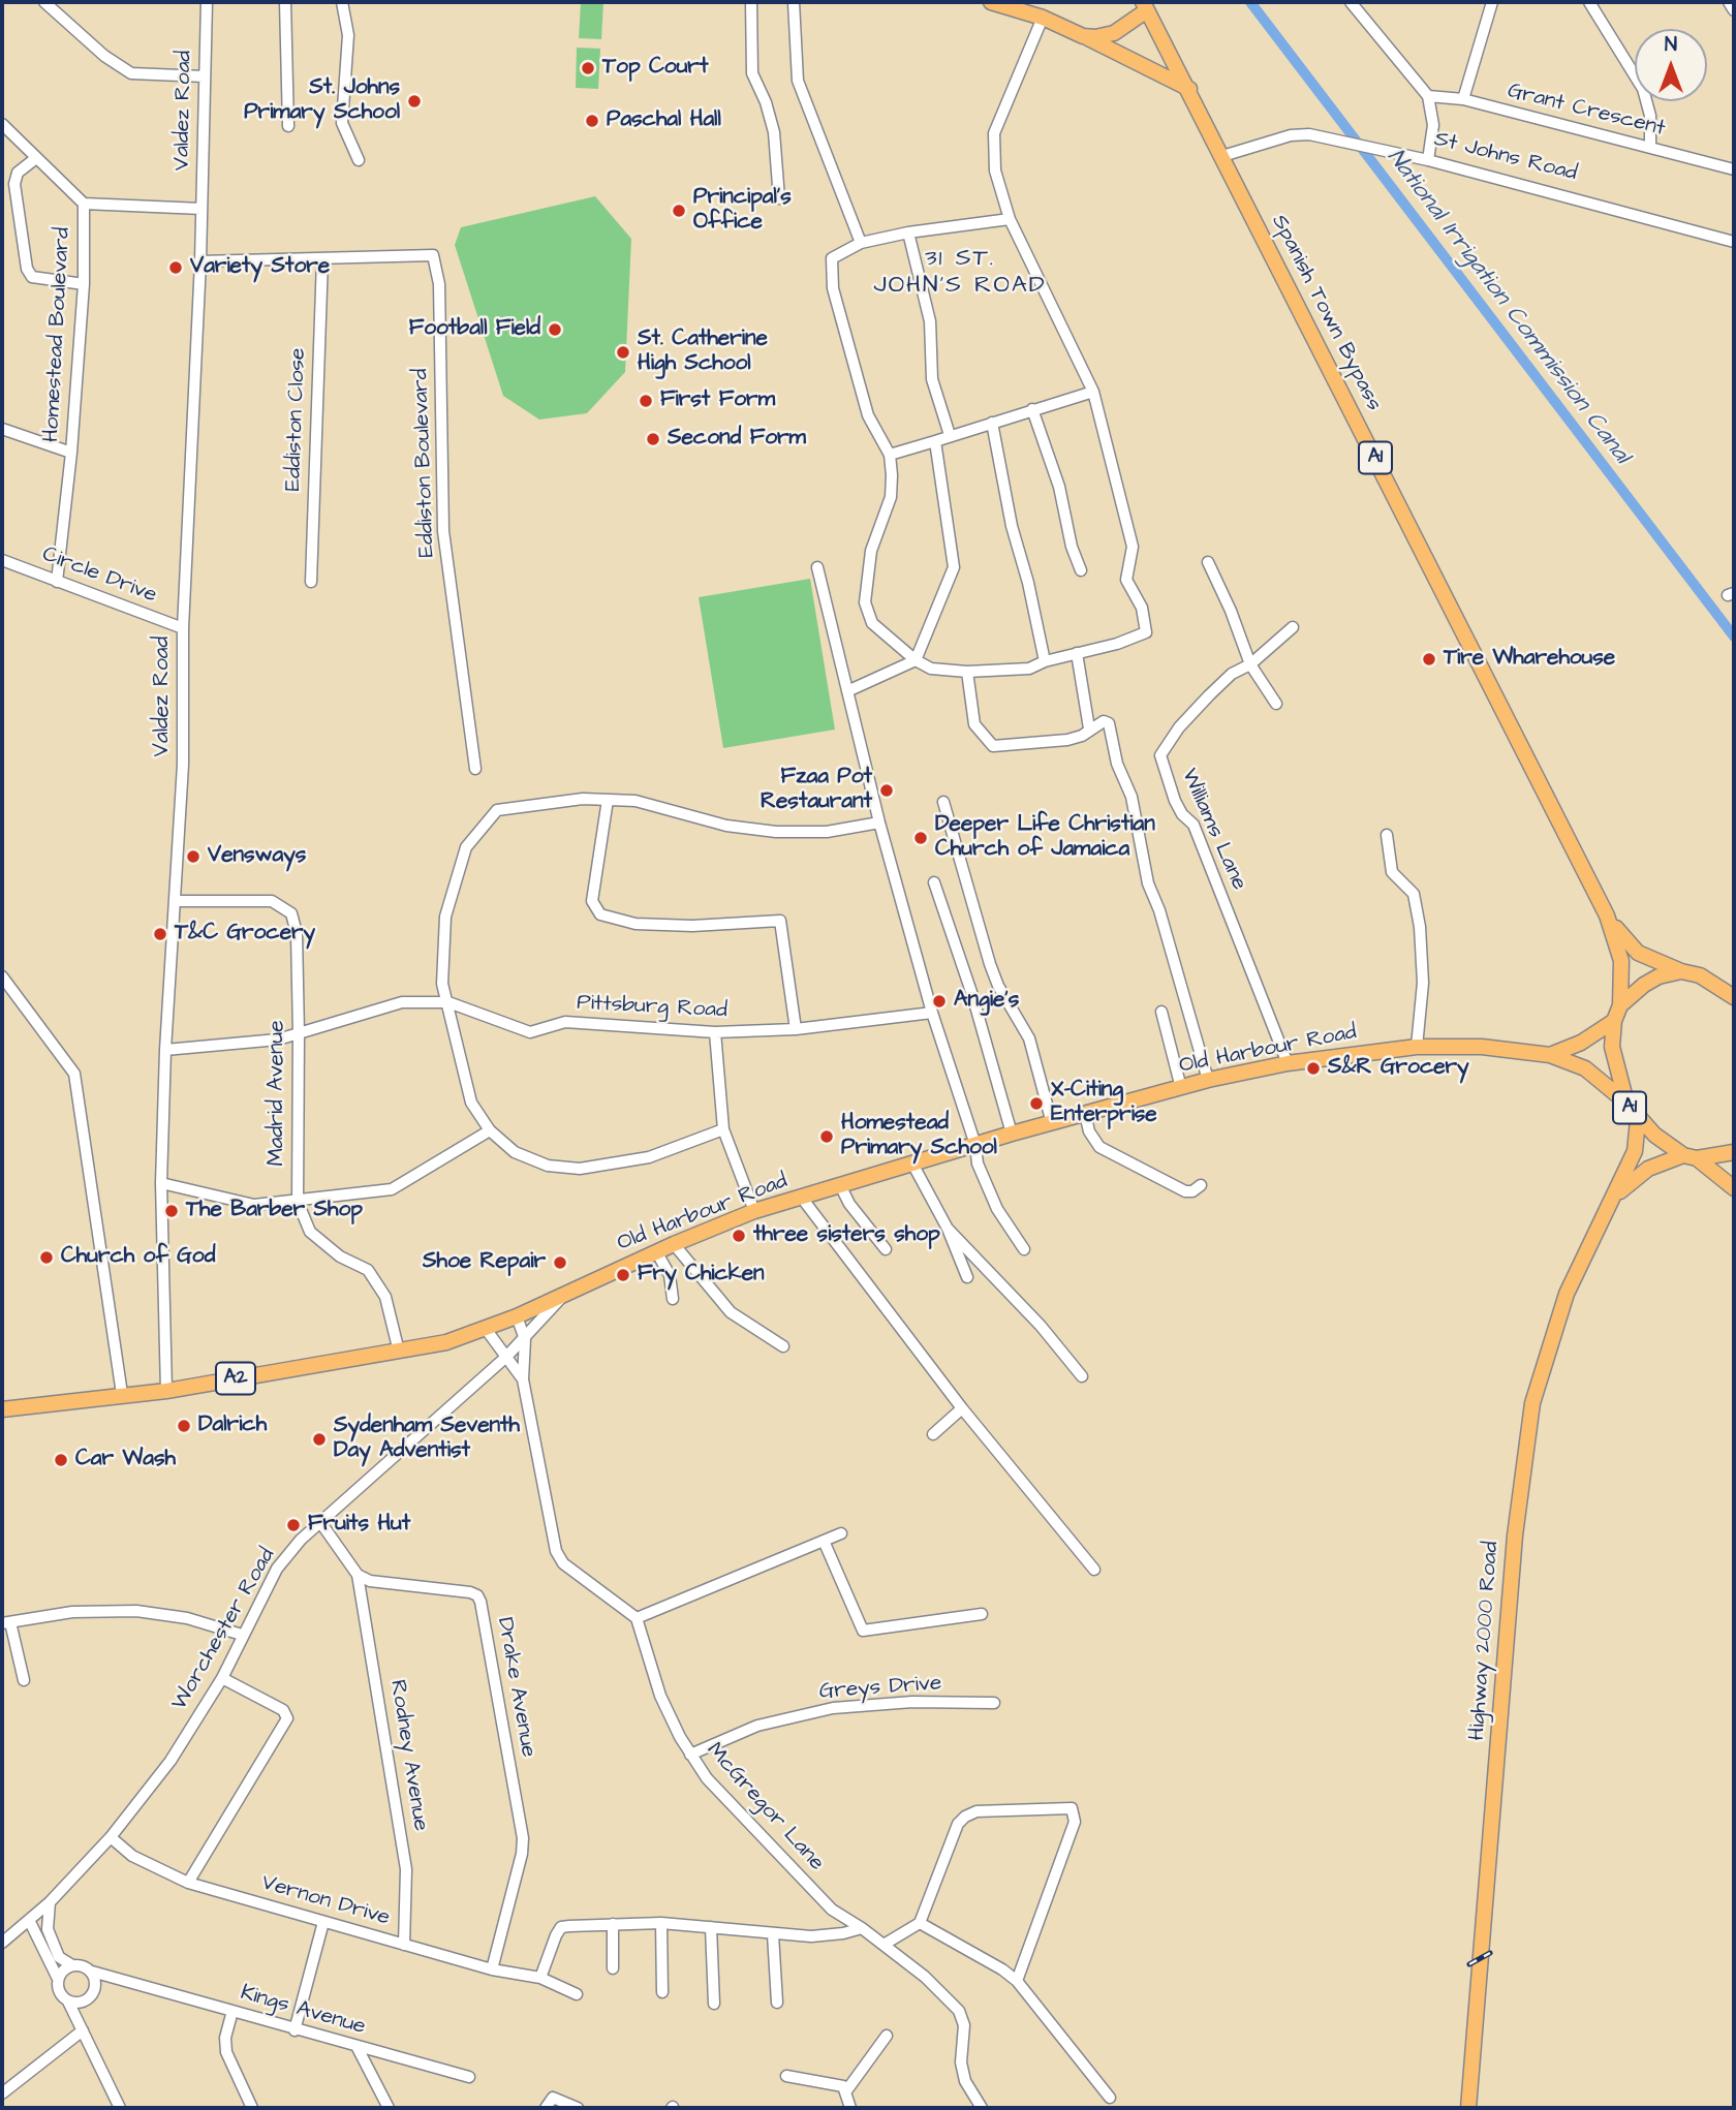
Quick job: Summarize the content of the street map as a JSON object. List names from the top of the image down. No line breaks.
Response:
{"streets":{"main road":["Spanish Town Bypass","A1","Old Harbour Road","A2","Highway 2000 Road"],"street":["Valdez Road","Grant Crescent","St Johns Road","Homestead Boulevard","Eddiston Close","Eddiston Boulevard","Circle Drive","Williams Lane","Pittsburg Road","Madrid Avenue","Worchester Road","Drake Avenue","Greys Drive","Rodney Avenue","McGregor Lane","Vernon Drive","Kings Avenue"]},"crossings":[["Valdez Road","Eddiston Boulevard"],["Valdez Road","Circle Drive"],["Valdez Road","Pittsburg Road"],["Valdez Road","Old Harbour Road"],["Valdez Road","Madrid Avenue"],["St Johns Road","Spanish Town Bypass"],["Spanish Town Bypass","A1"],["Homestead Boulevard","Circle Drive"],["Eddiston Close","Eddiston Boulevard"],["A1","Old Harbour Road"],["A1","Highway 2000 Road"],["Williams Lane","Old Harbour Road"],["Pittsburg Road","Madrid Avenue"],["Old Harbour Road","Madrid Avenue"],["Old Harbour Road","Worchester Road"],["Worchester Road","Vernon Drive"],["Drake Avenue","Rodney Avenue"],["Drake Avenue","Vernon Drive"],["Greys Drive","McGregor Lane"],["Rodney Avenue","Vernon Drive"]],"districts":["31 ST. JOHN'S ROAD"],"water":["National Irrigation Commission Canal"],"places":["Top Court","St. Johns Primary School","Paschal Hall","Principal's Office","Variety Store","Football Field","St. Catherine High School","First Form","Second Form","Tire Wharehouse","Fzaa Pot Restaurant","Deeper Life Christian Church of Jamaica","Vensways","T&C Grocery","Angie's","S&R Grocery","X-Citing Enterprise","Homestead Primary School","The Barber Shop","three sisters shop","Church of God","Shoe Repair","Fry Chicken","Dalrich","Sydenham Seventh Day Adventist","Car Wash","Fruits Hut"],"north":"top"}
